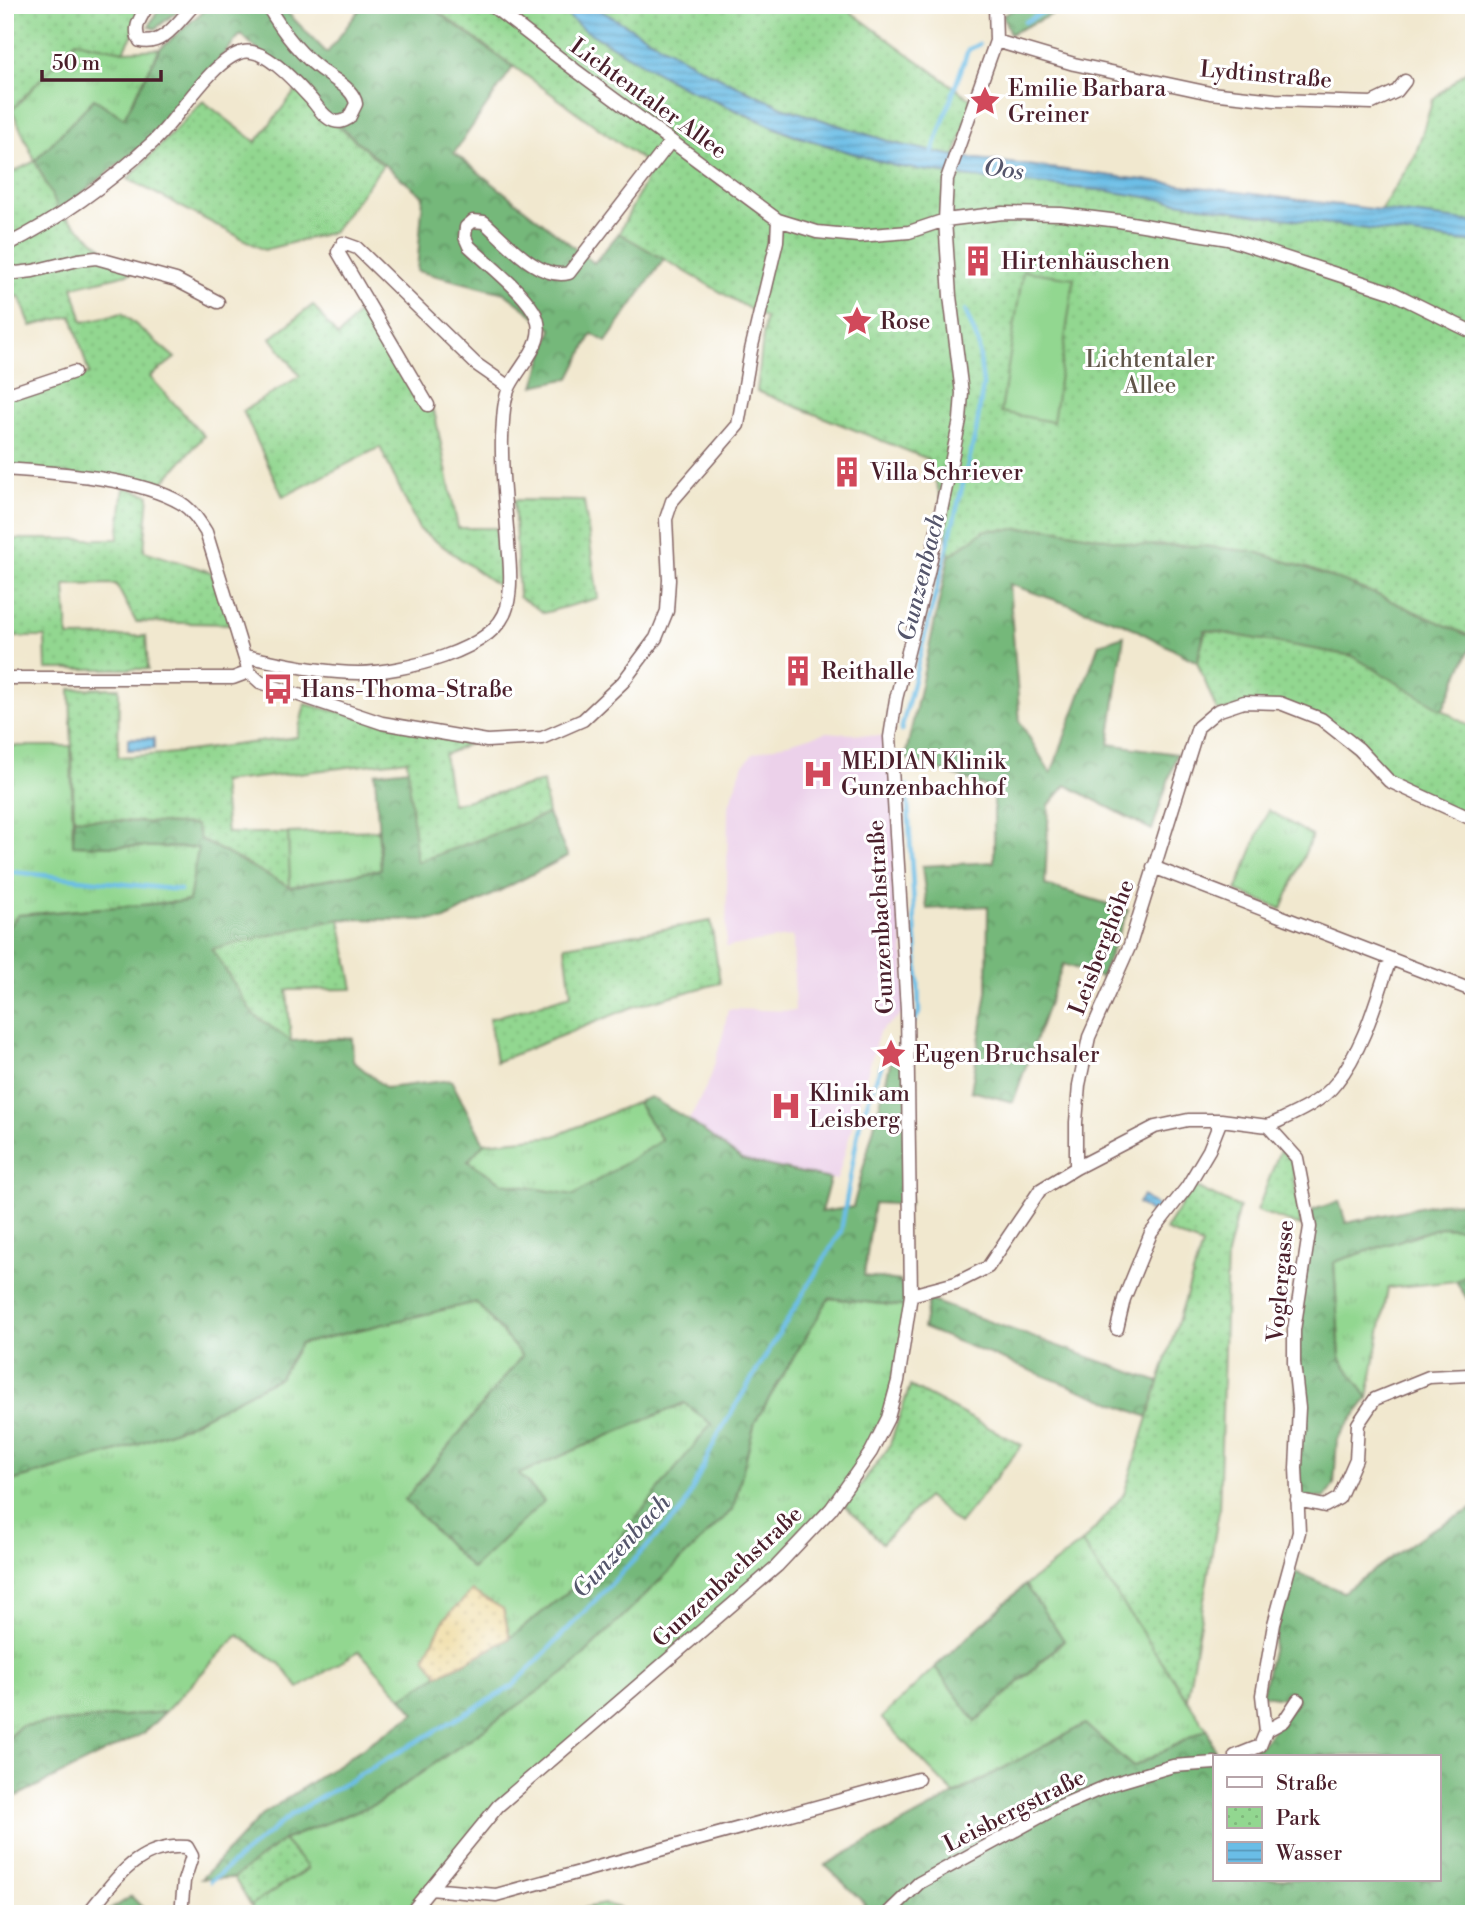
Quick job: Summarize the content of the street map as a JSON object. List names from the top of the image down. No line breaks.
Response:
{"streets":{"street":["Lydtinstraße","Lichtentaler Allee","Gunzenbachstraße","Leisberghöhe","Voglergasse","Leisbergstraße"]},"crossings":[["Lydtinstraße","Gunzenbachstraße"],["Lichtentaler Allee","Gunzenbachstraße"]],"water":["Oos","Gunzenbach"],"parks":["Lichtentaler Allee"],"places":{"place":["Emilie Barbara Greiner","Rose","Eugen Bruchsaler"],"building":["Hirtenhäuschen","Villa Schriever","Reithalle"],"bus stop":["Hans-Thoma-Straße"],"hospital":["MEDIAN Klinik Gunzenbachhof","Klinik am Leisberg"]},"legend":["Straße","Park","Wasser"],"scale_bar":"50 m"}
